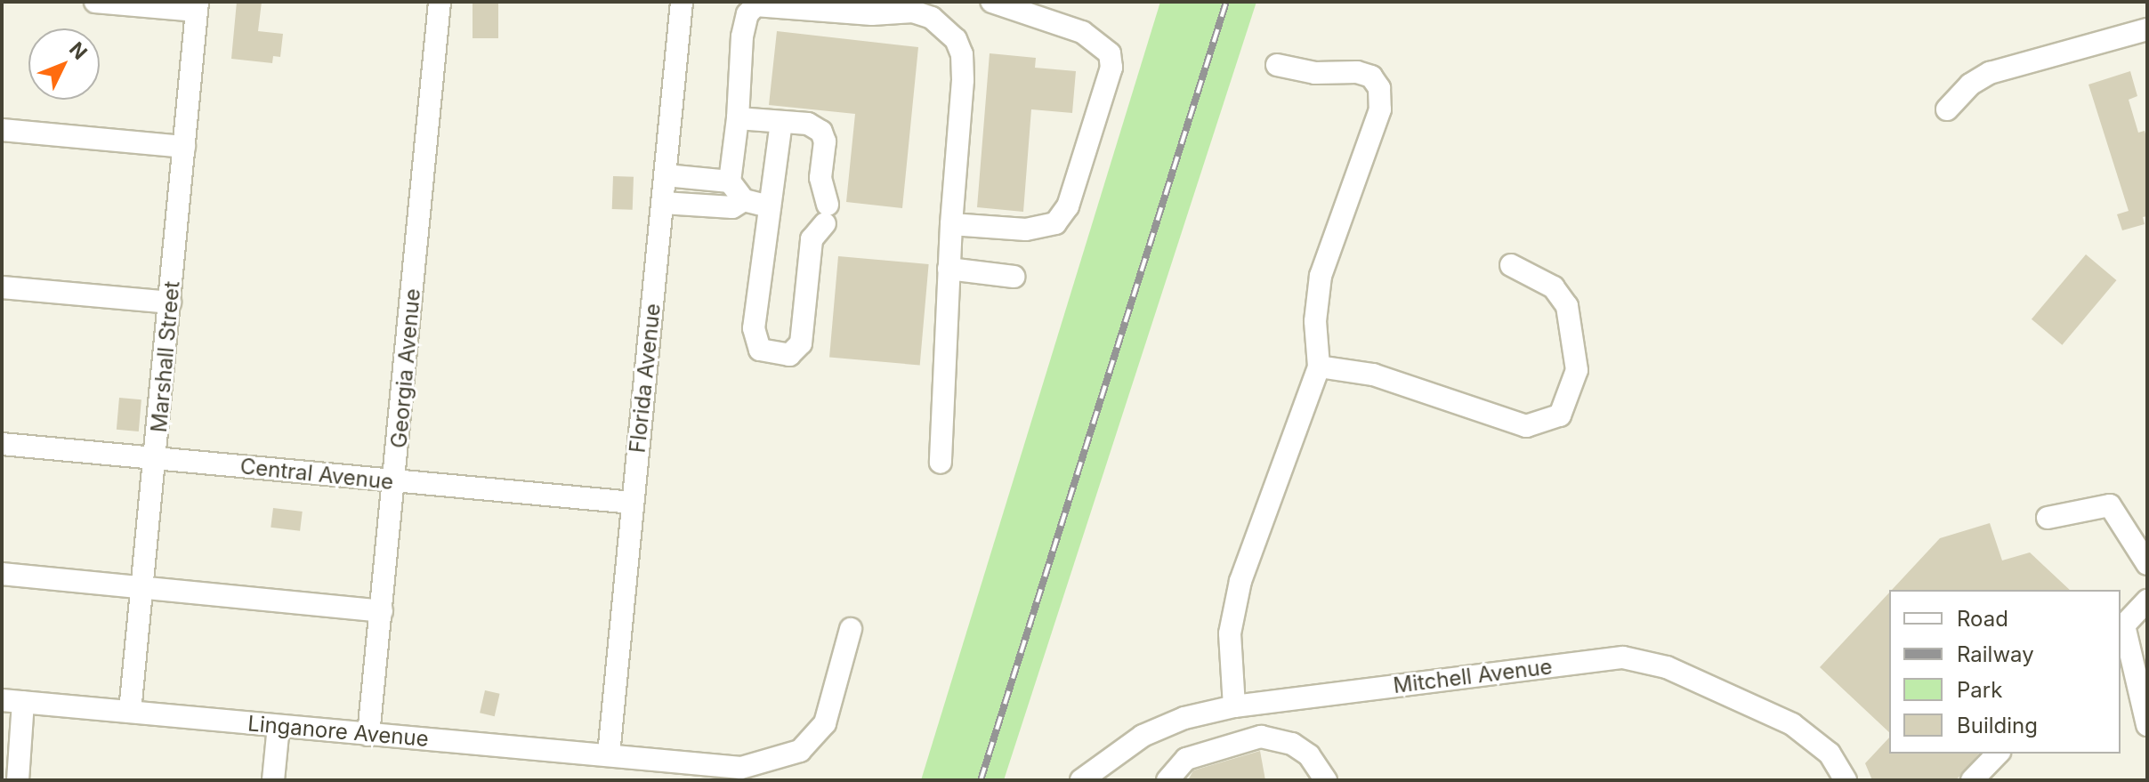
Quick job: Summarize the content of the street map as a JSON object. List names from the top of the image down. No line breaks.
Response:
{"streets":{"street":["Marshall Street","Georgia Avenue","Florida Avenue","Central Avenue","Mitchell Avenue","Linganore Avenue"]},"crossings":[["Marshall Street","Central Avenue"],["Marshall Street","Linganore Avenue"],["Georgia Avenue","Central Avenue"],["Georgia Avenue","Linganore Avenue"],["Florida Avenue","Central Avenue"],["Florida Avenue","Linganore Avenue"]],"legend":["Road","Railway","Park","Building"],"north":"top right"}
